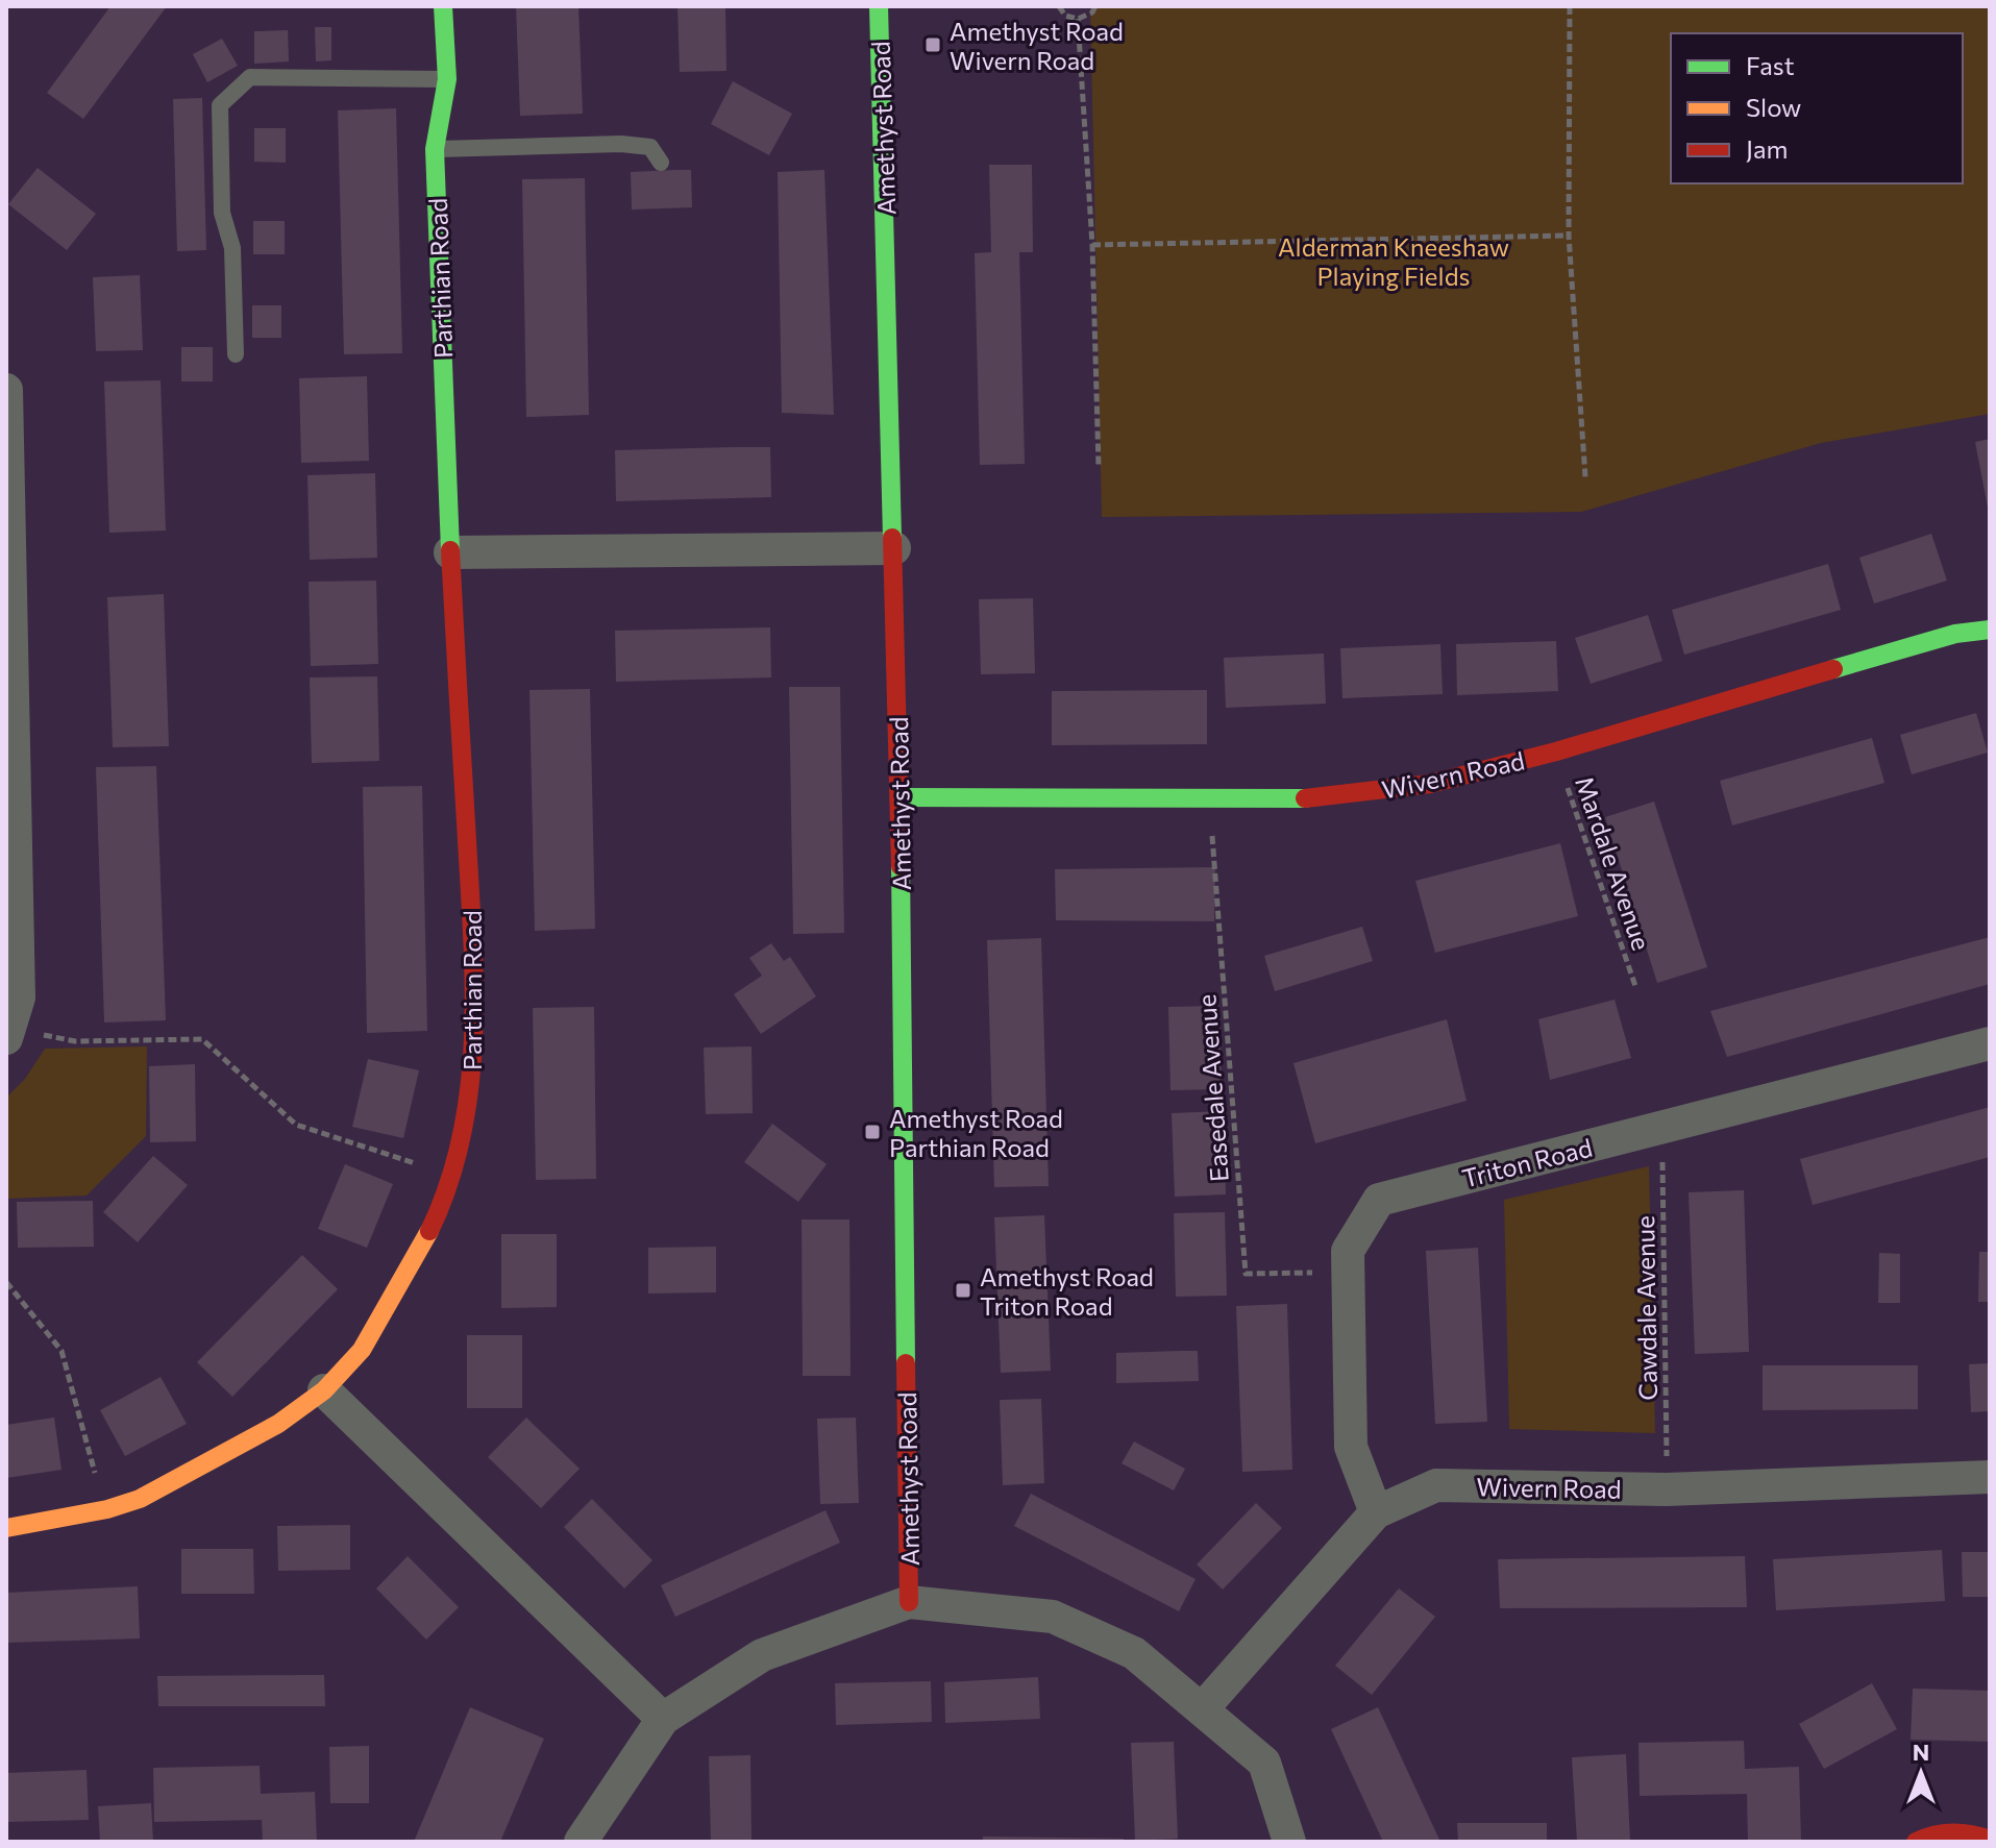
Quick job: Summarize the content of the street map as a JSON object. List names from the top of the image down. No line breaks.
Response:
{"streets":{"street":["Amethyst Road","Parthian Road","Wivern Road","Triton Road"],"path":["Mardale Avenue","Easedale Avenue","Cawdale Avenue"]},"crossings":[["Amethyst Road","Wivern Road"],["Wivern Road","Mardale Avenue"],["Wivern Road","Easedale Avenue"],["Wivern Road","Triton Road"],["Wivern Road","Cawdale Avenue"],["Easedale Avenue","Triton Road"],["Triton Road","Cawdale Avenue"]],"parks":["Alderman Kneeshaw Playing Fields"],"places":{"transit":["Amethyst Road Wivern Road","Amethyst Road Parthian Road","Amethyst Road Triton Road"]},"legend":["Fast","Slow","Jam"],"north":"top"}
